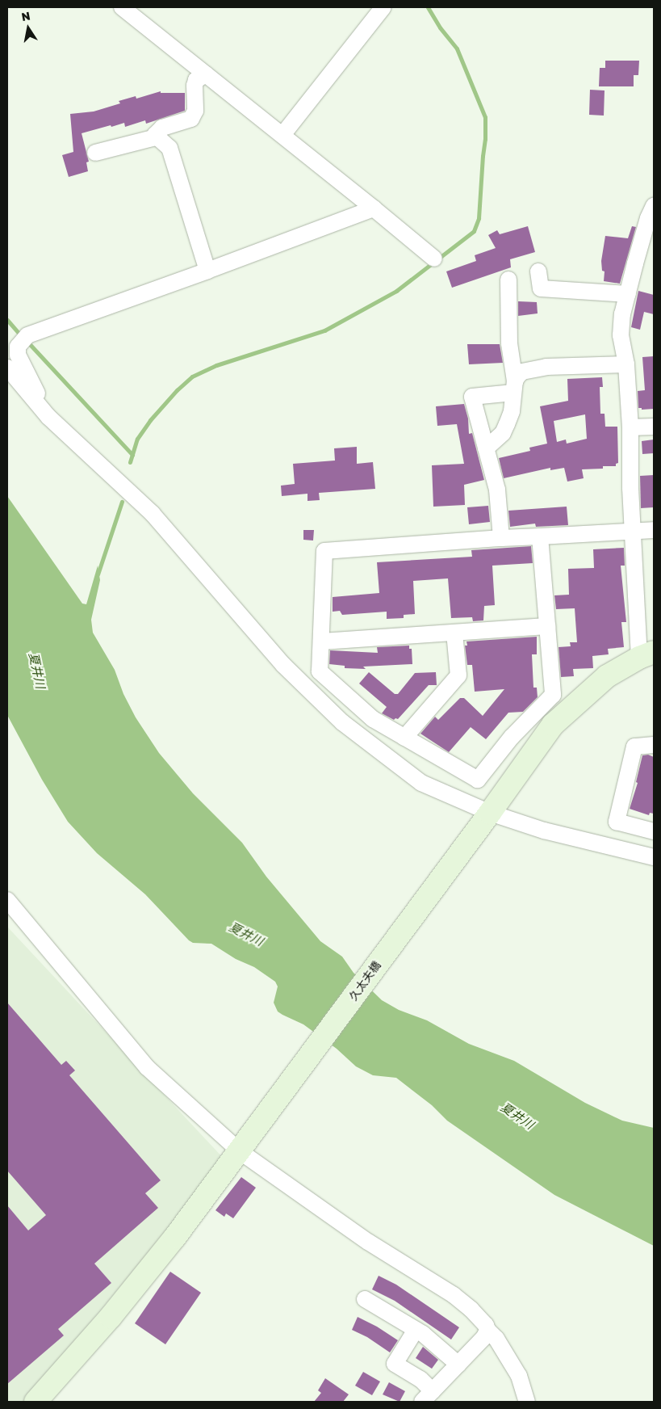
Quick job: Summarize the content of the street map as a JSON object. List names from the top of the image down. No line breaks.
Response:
{"streets":{"street":["久太夫橋"]},"water":["夏井川"],"north":"top"}
